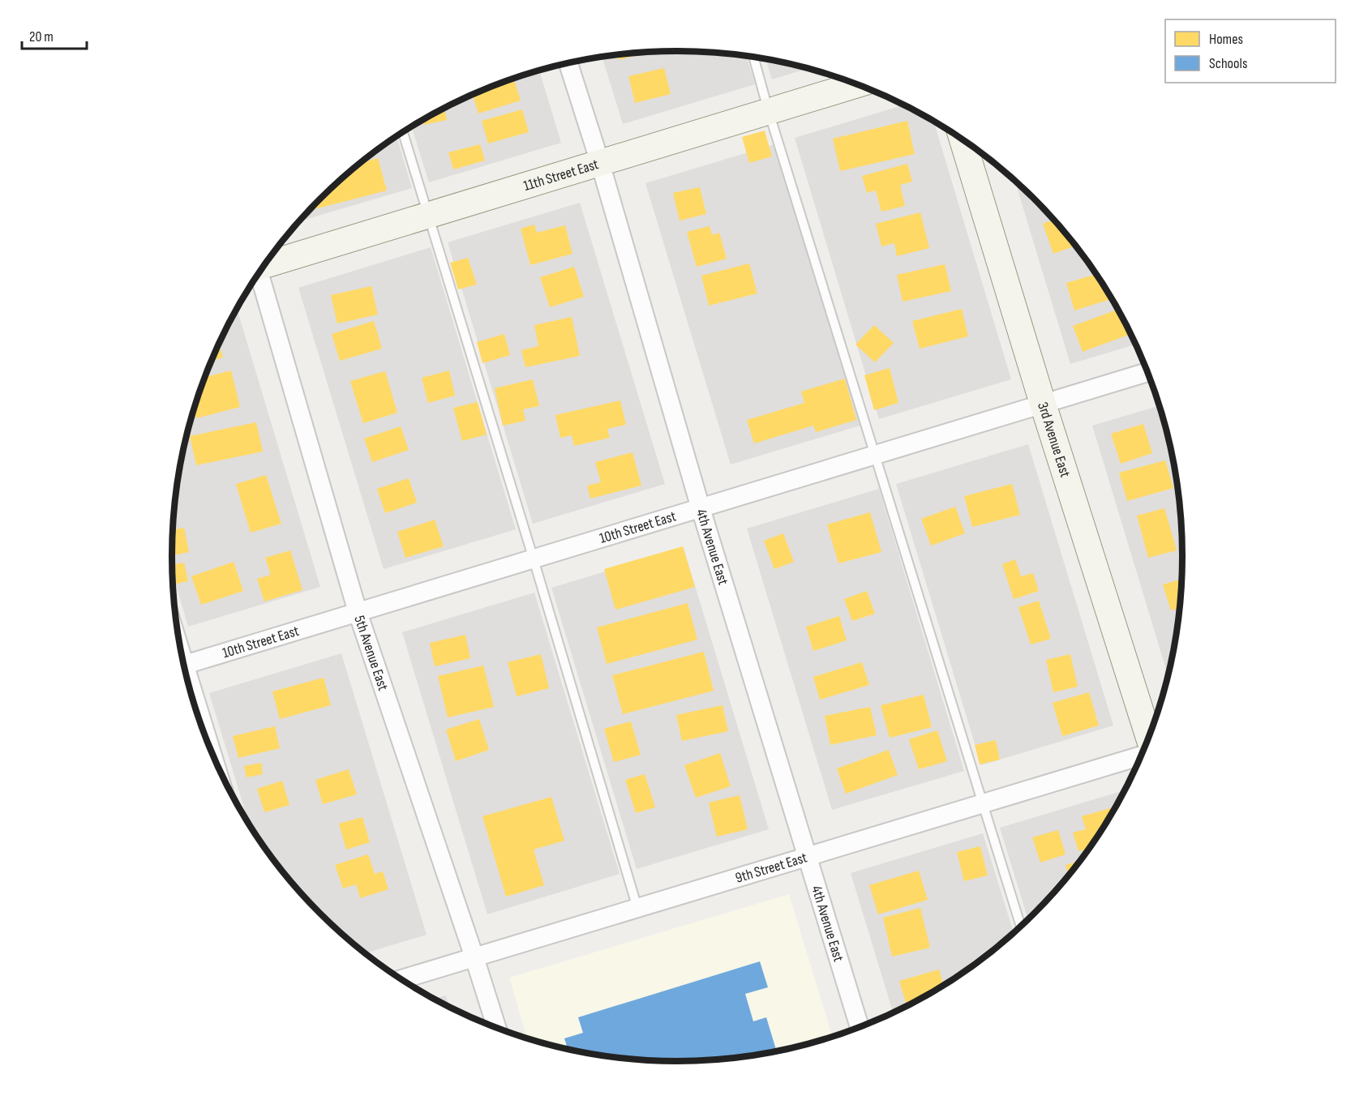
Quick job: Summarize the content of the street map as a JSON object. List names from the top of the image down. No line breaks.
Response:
{"streets":{"street":["11th Street East","3rd Avenue East","10th Street East","4th Avenue East","5th Avenue East","9th Street East"]},"crossings":[["11th Street East","4th Avenue East"],["3rd Avenue East","10th Street East"],["10th Street East","4th Avenue East"],["10th Street East","5th Avenue East"],["4th Avenue East","9th Street East"],["5th Avenue East","9th Street East"]],"legend":["Homes","Schools"],"scale_bar":"20 m"}
